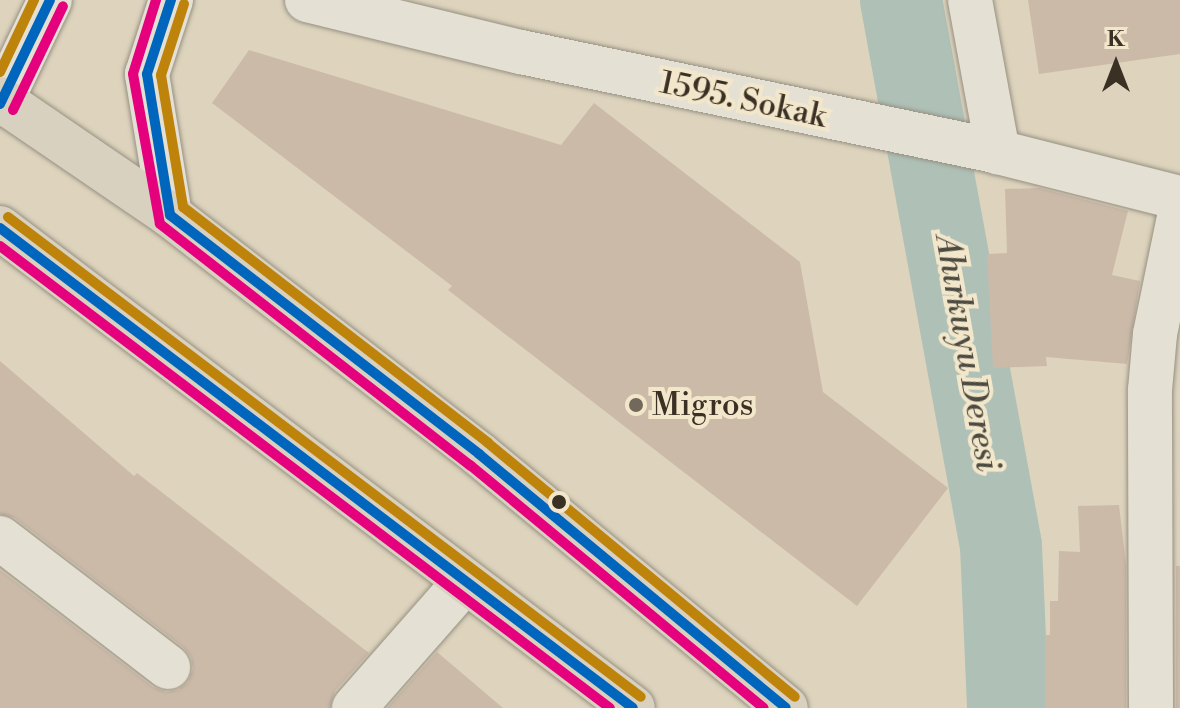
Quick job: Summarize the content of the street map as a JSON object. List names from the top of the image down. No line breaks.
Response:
{"streets":{"street":["1595. Sokak"]},"water":["Ahırkuyu Deresi"],"places":["Migros"],"north":"top"}
